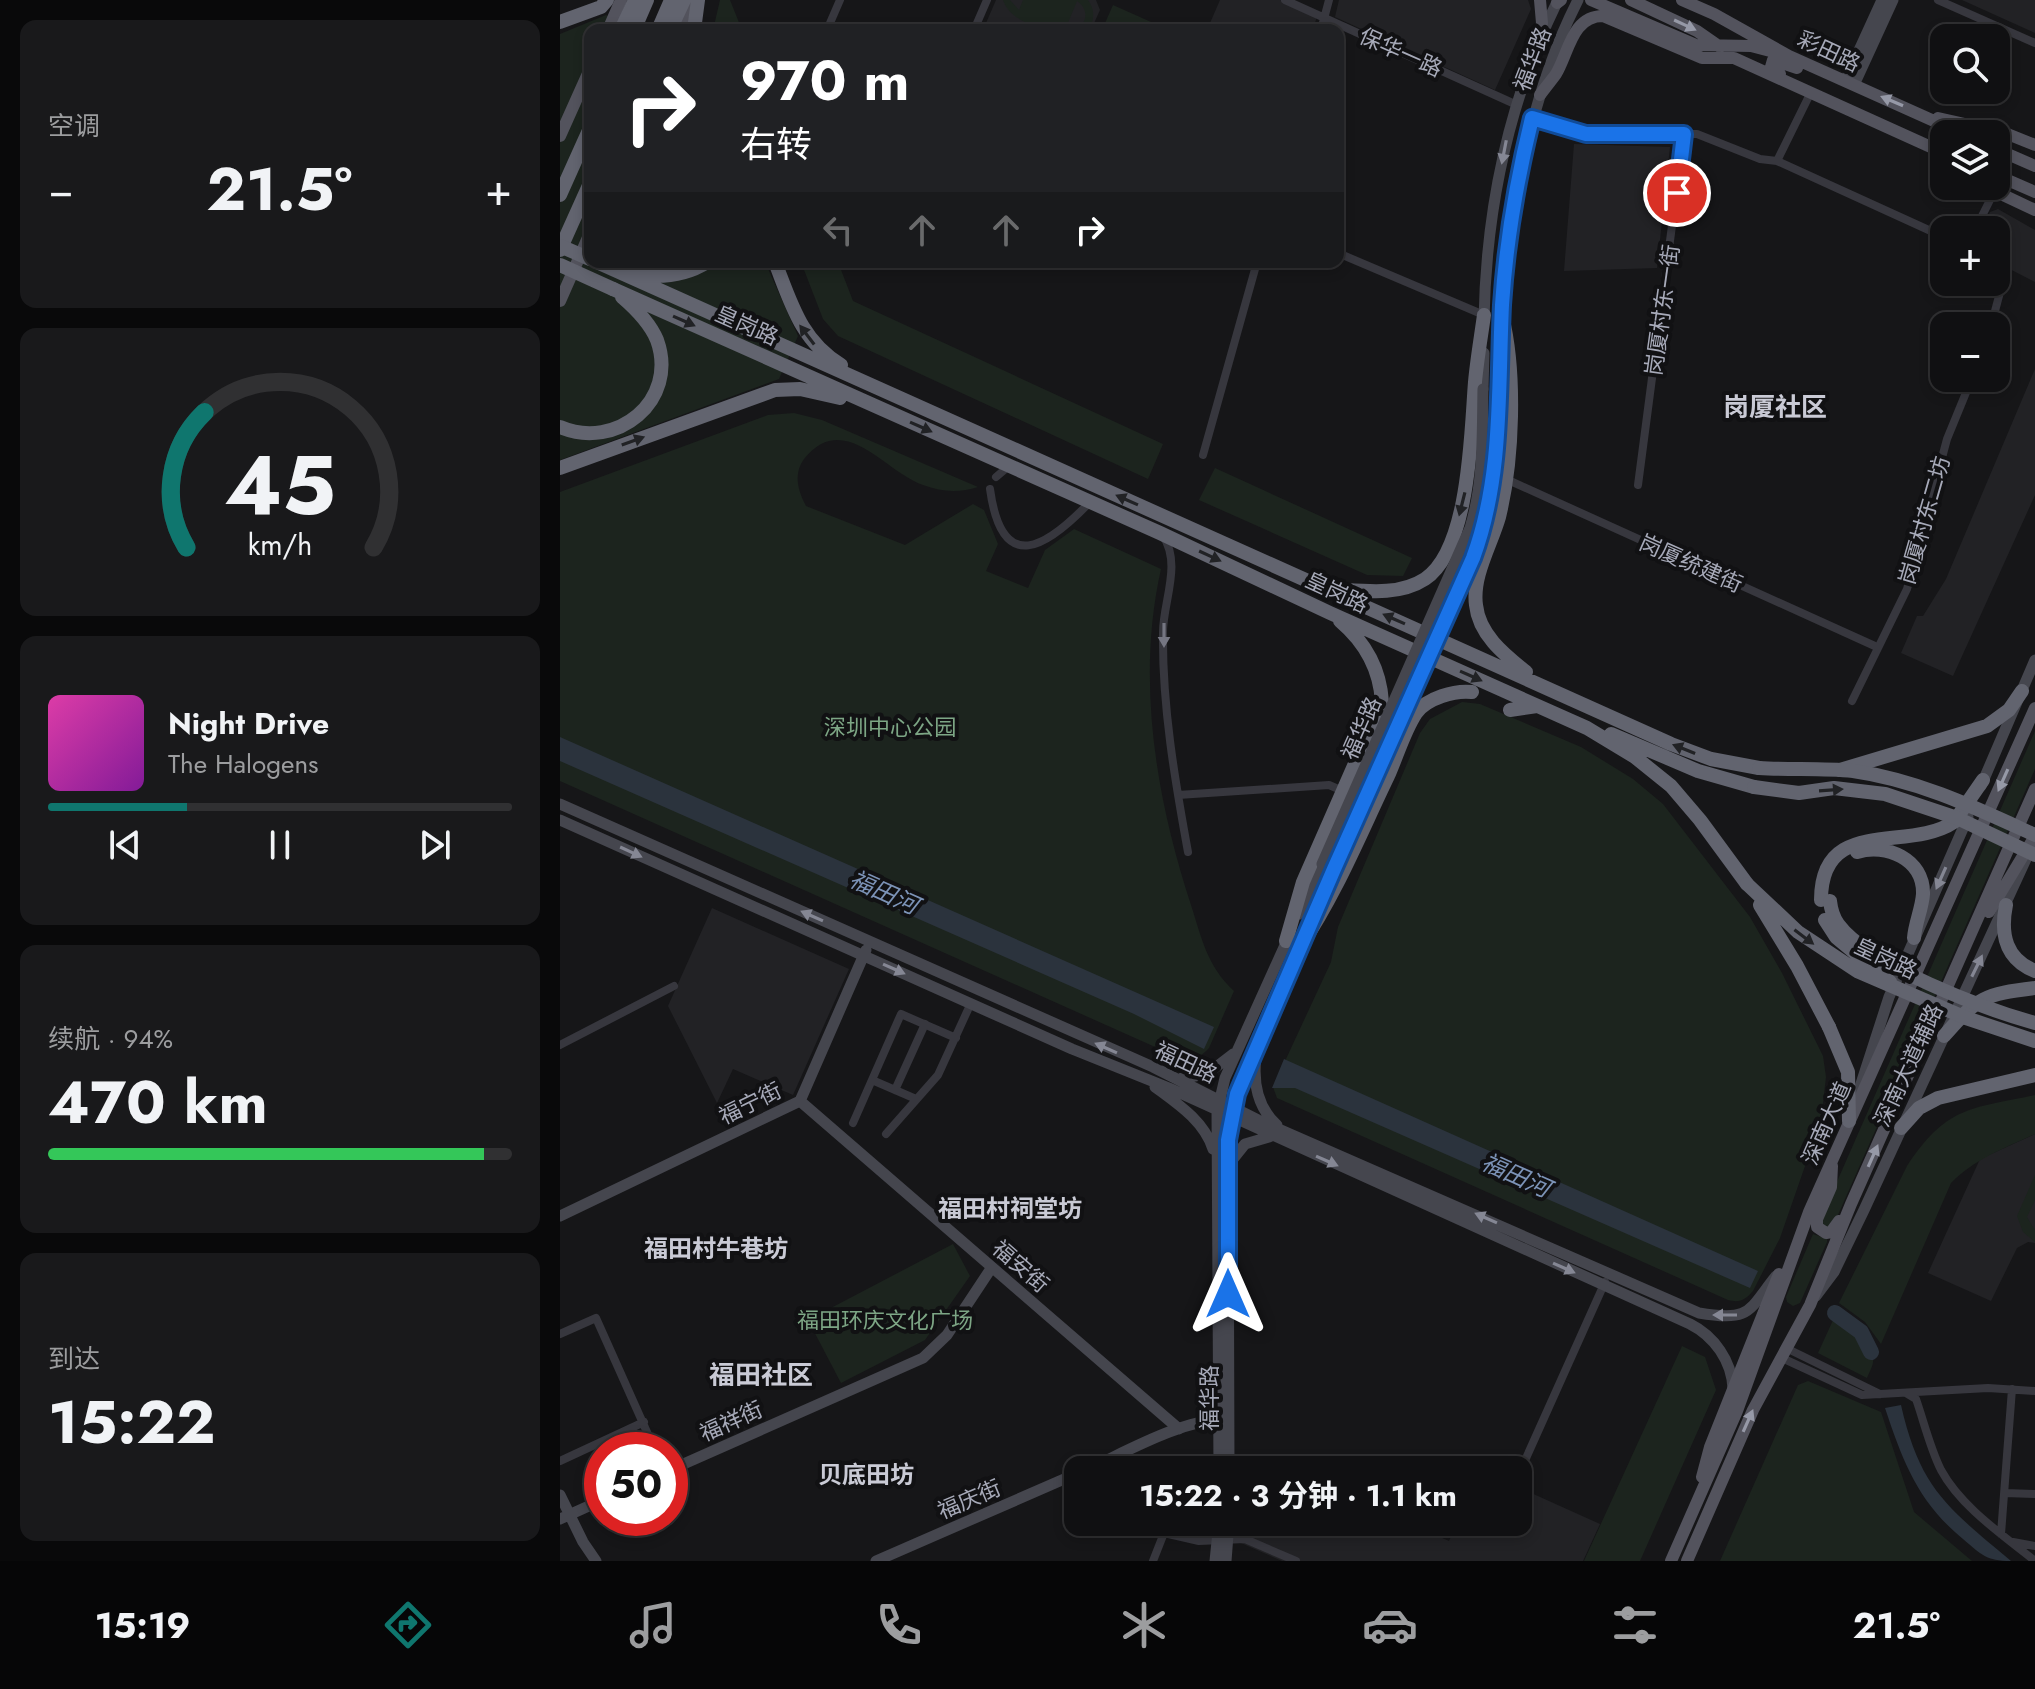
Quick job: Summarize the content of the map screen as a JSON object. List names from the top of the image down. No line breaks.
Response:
{"streets":{"highway":["皇岗路"],"main road":["彩田路","福华路","福田路","深南大道辅路","福宁街","深南大道","福安街","福祥街","福庆街"],"street":["保华一路","岗厦村东一街","岗厦村东二坊","岗厦统建街"]},"crossings":[["彩田路","福华路"],["保华一路","福华路"],["福华路","福田路"],["皇岗路","深南大道辅路"],["岗厦村东二坊","岗厦统建街"],["福田路","福宁街"],["深南大道辅路","深南大道"],["福宁街","福安街"],["福安街","福祥街"]],"districts":["岗厦社区","福田村祠堂坊","福田村牛巷坊","福田社区","贝底田坊"],"water":["福田河"],"parks":["深圳中心公园","福田环庆文化广场"],"page":{"tile":["空调",["续航 · 94%","470 km"],["到达","15:22"]],"map_buttons":["+","−"],"turn":["970 m","右转"],"heat":["−","21.5°","+"],"song":["Night Drive","The Halogens"],"limit":"50","trip":"15:22 · 3 分钟 · 1.1 km","tabs":["15:19","21.5°"],"gauge":["45","km/h"]}}
